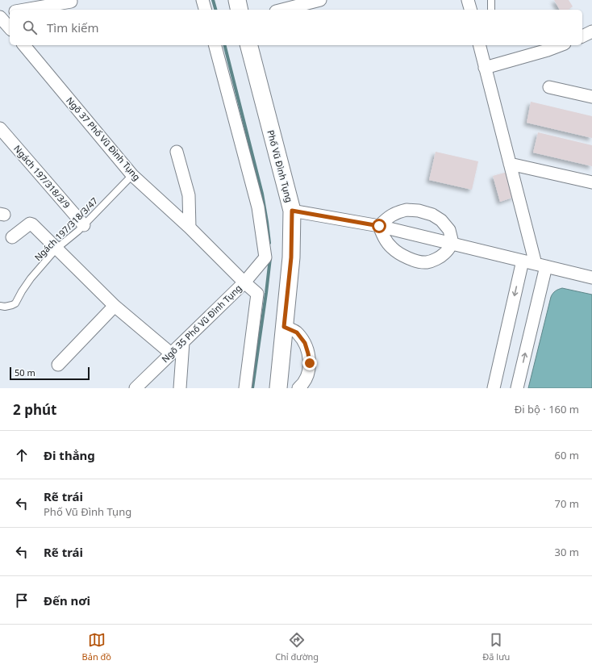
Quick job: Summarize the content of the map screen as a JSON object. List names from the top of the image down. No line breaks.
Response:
{"streets":{"street":["Ngõ 37 Phố Vũ Đình Tụng","Phố Vũ Đình Tụng","Ngách 197/318/3/9","Ngõ 35 Phố Vũ Đình Tụng"],"lane":["Ngách 197/318/3/47"]},"crossings":[["Ngõ 37 Phố Vũ Đình Tụng","Ngách 197/318/3/47"],["Ngõ 37 Phố Vũ Đình Tụng","Ngõ 35 Phố Vũ Đình Tụng"],["Ngách 197/318/3/9","Ngách 197/318/3/47"]],"scale_bar":"50 m","page":{"search":"Tìm kiếm","scale":"50 m","heading":["2 phút","Đi bộ · 160 m"],"list":[["Đi thẳng","60 m"],["Rẽ trái","Phố Vũ Đình Tụng","70 m"],["Rẽ trái","30 m"],"Đến nơi"],"nav":["Bản đồ","Chỉ đường","Đã lưu"]}}
